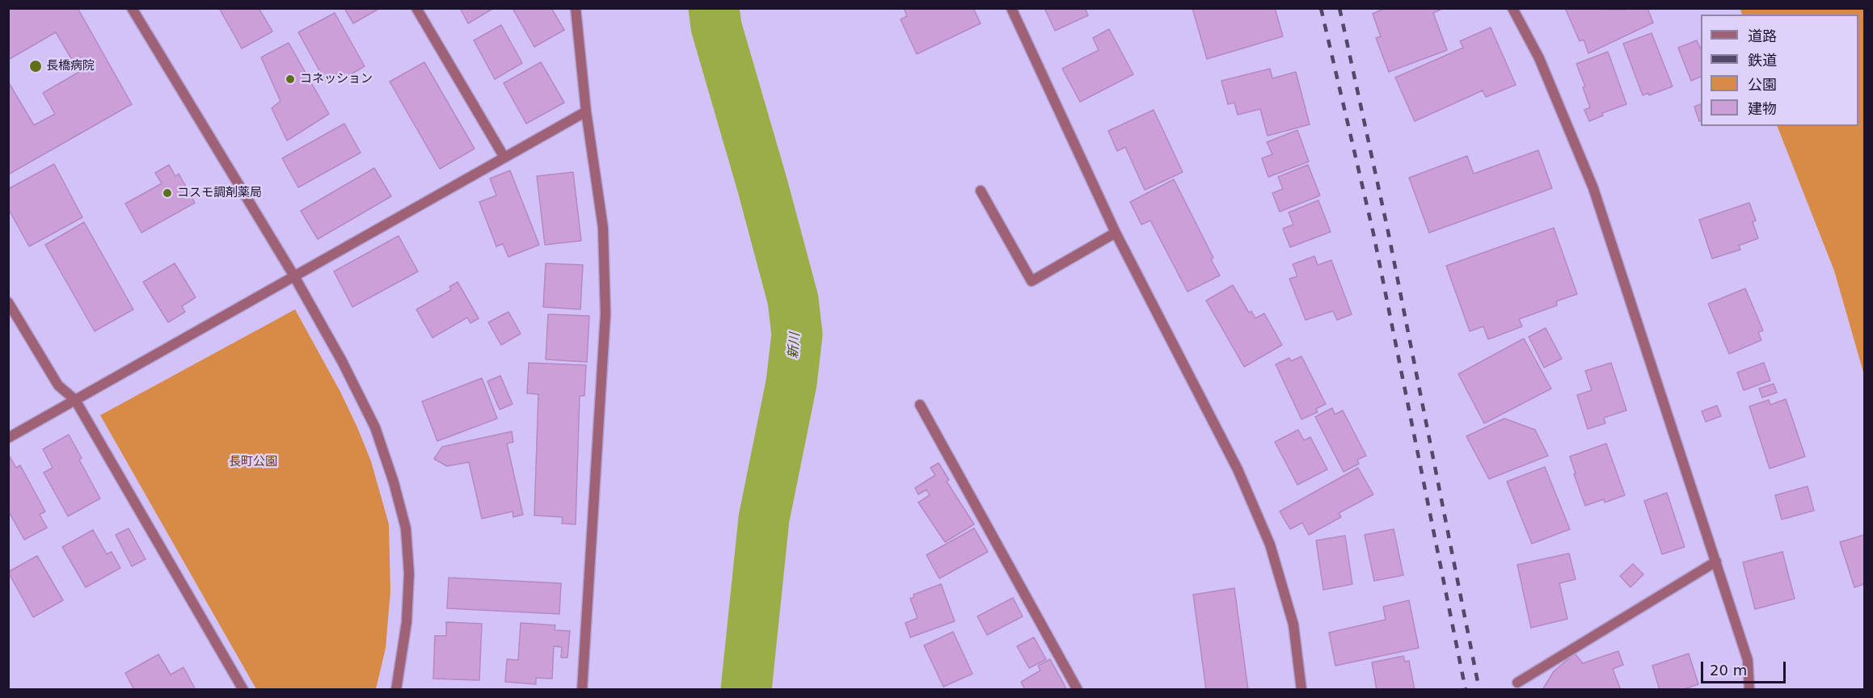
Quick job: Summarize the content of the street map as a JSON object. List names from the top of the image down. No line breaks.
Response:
{"water":["新川"],"parks":["長町公園"],"places":["長橋病院","コネッション","コスモ調剤薬局"],"legend":["道路","鉄道","公園","建物"],"scale_bar":"20 m"}
